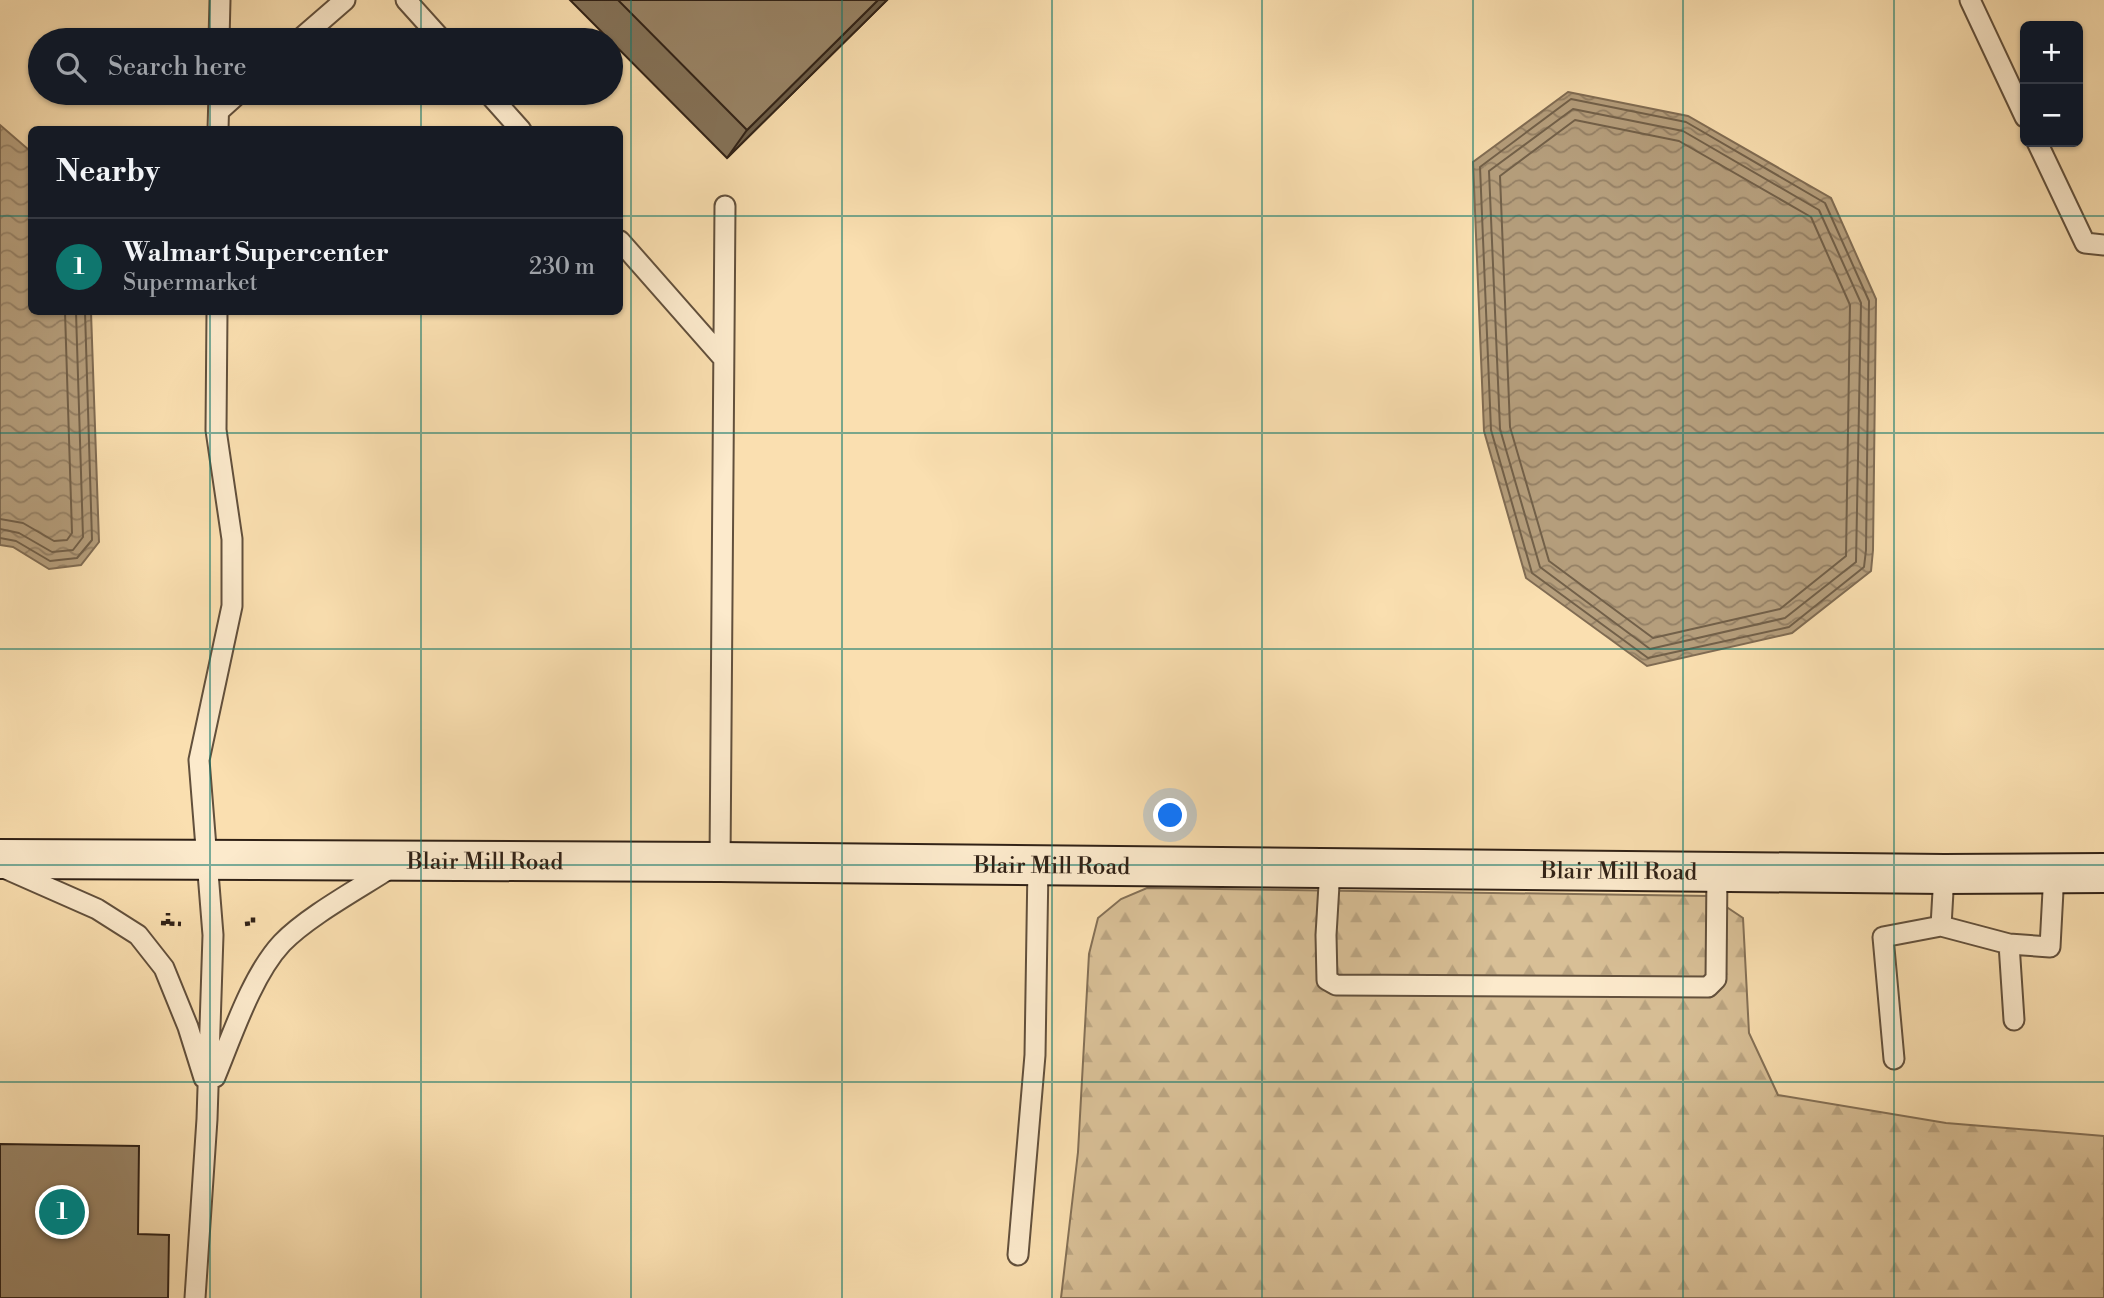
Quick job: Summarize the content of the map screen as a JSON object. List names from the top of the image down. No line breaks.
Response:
{"streets":{"main road":["Blair Mill Road"]},"page":{"map_buttons":["+","−"],"search":"Search here","heading":"Nearby","list":[{"mark":"1","name":"Walmart Supercenter","note":"Supermarket","value":"230 m"}],"pins":"1"}}
